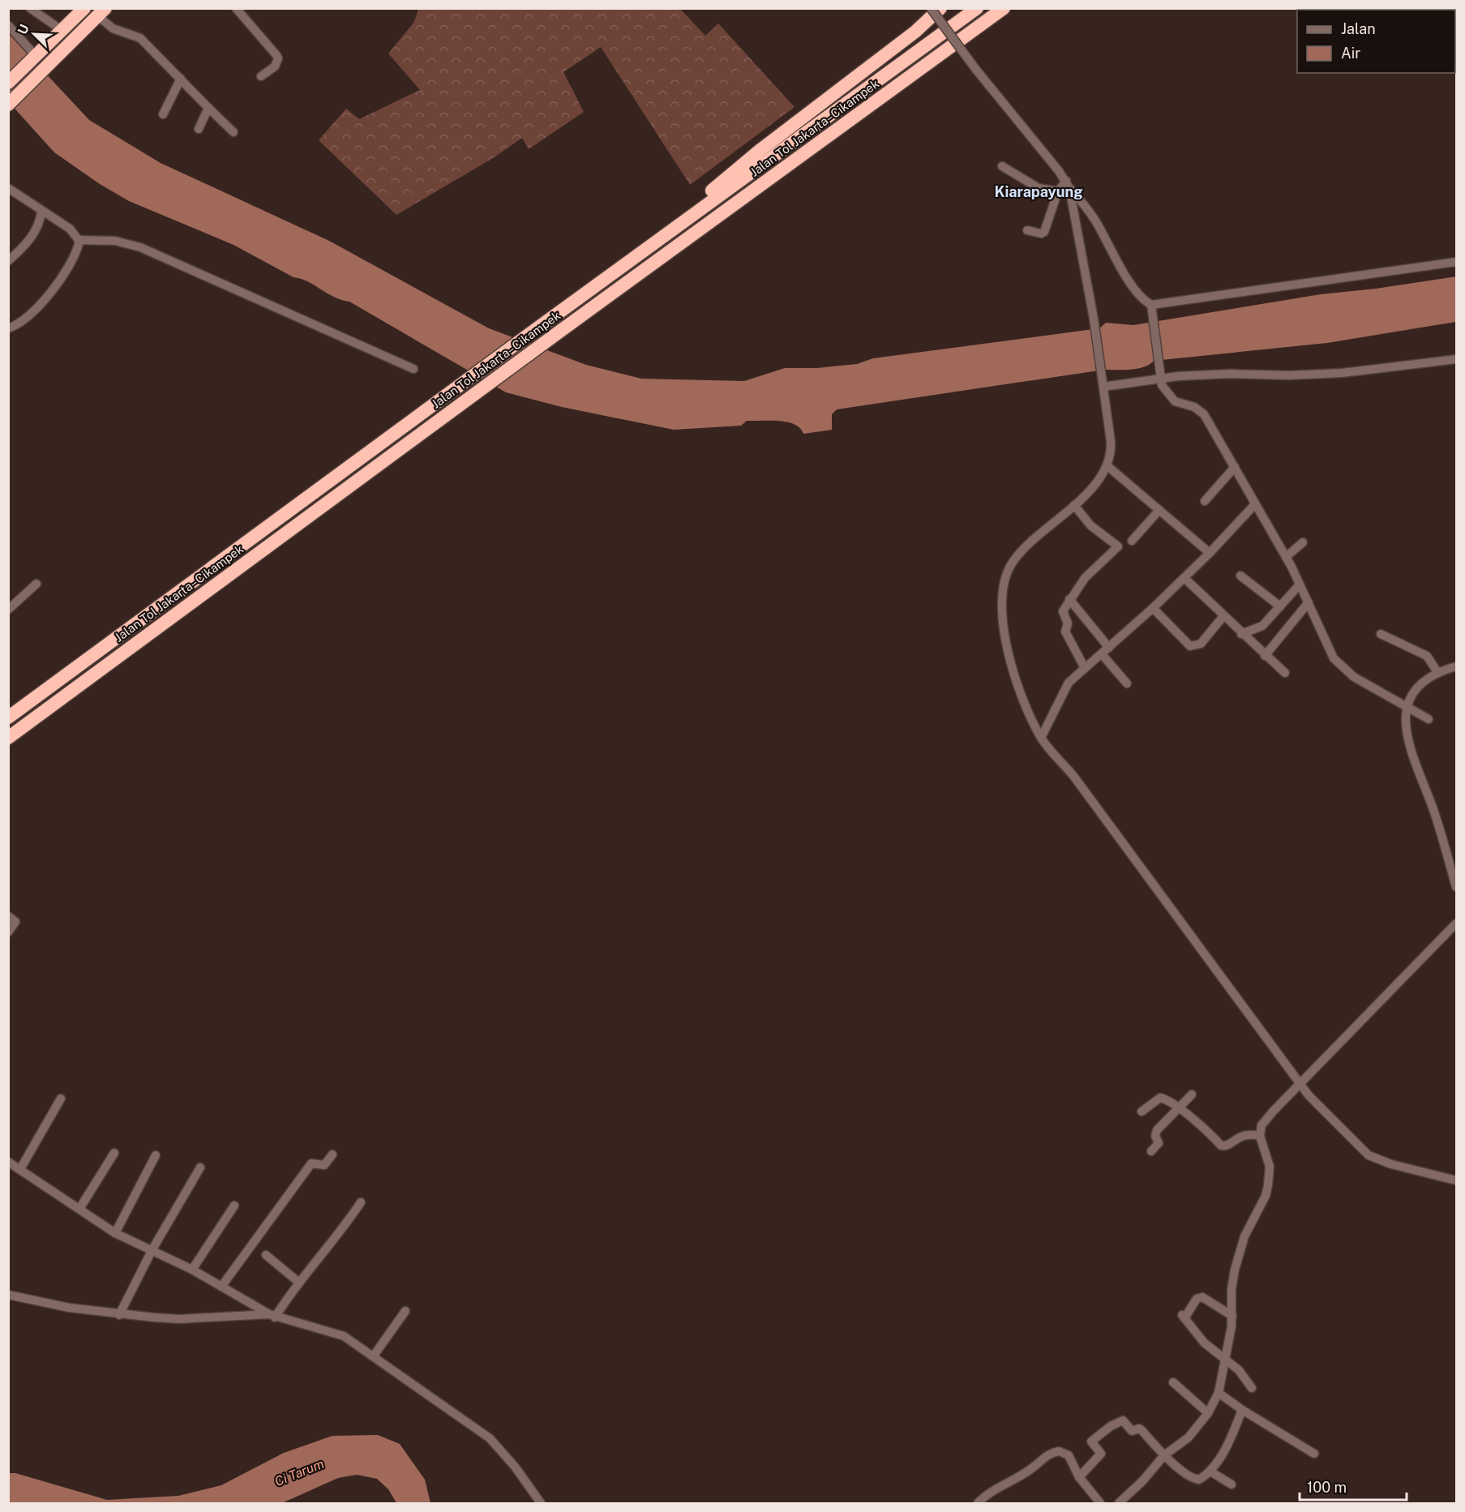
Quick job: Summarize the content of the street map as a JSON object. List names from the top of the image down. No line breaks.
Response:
{"streets":{"highway":["Jalan Tol Jakarta–Cikampek"]},"districts":["Kiarapayung"],"water":["Ci Tarum"],"legend":["Jalan","Air"],"scale_bar":"100 m","north":"top left"}
